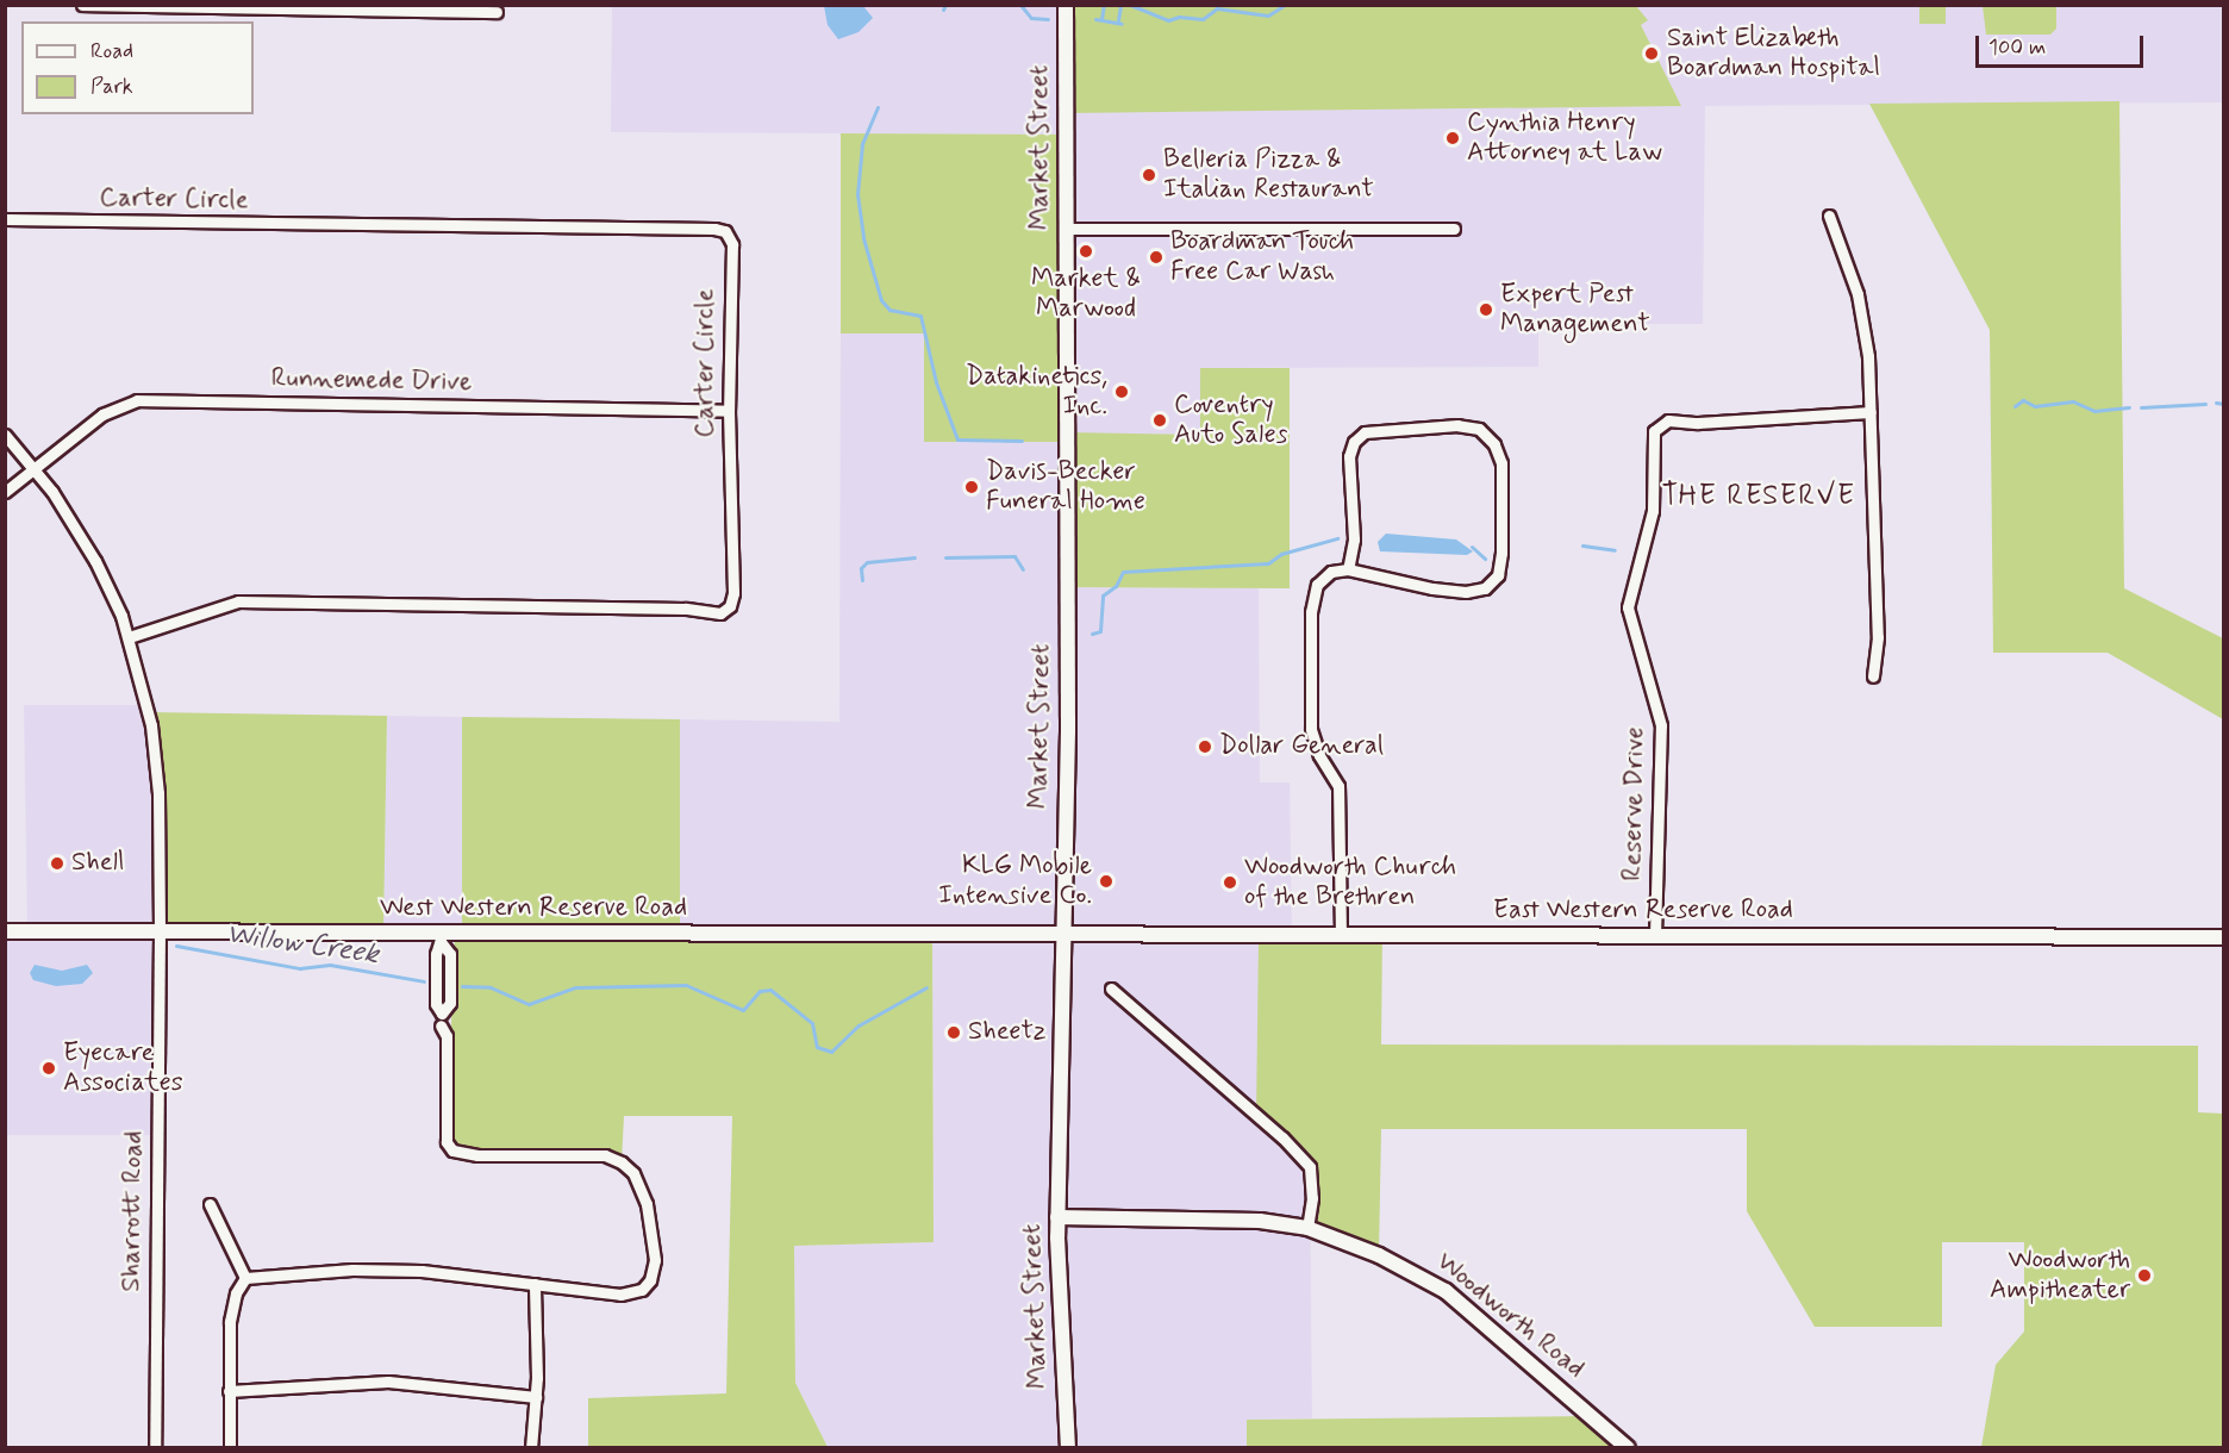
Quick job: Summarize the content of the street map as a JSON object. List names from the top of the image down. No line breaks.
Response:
{"streets":{"main road":["Market Street","West Western Reserve Road","East Western Reserve Road","Woodworth Road"],"street":["Carter Circle","Runnemede Drive","Reserve Drive","Sharrott Road"]},"crossings":[["Market Street","West Western Reserve Road"],["Market Street","East Western Reserve Road"],["Market Street","Woodworth Road"],["Carter Circle","Runnemede Drive"],["Carter Circle","Sharrott Road"],["Runnemede Drive","Sharrott Road"],["Reserve Drive","East Western Reserve Road"],["West Western Reserve Road","East Western Reserve Road"],["West Western Reserve Road","Sharrott Road"]],"districts":["THE RESERVE"],"water":["Willow Creek"],"places":["Saint Elizabeth Boardman Hospital","Cynthia Henry Attorney at Law","Belleria Pizza & Italian Restaurant","Market & Marwood","Boardman Touch Free Car Wash","Expert Pest Management","Datakinetics, Inc.","Coventry Auto Sales","Davis-Becker Funeral Home","Dollar General","Shell","KLG Mobile Intensive Co.","Woodworth Church of the Brethren","Sheetz","Eyecare Associates","Woodworth Ampitheater"],"legend":["Road","Park"],"scale_bar":"100 m"}
